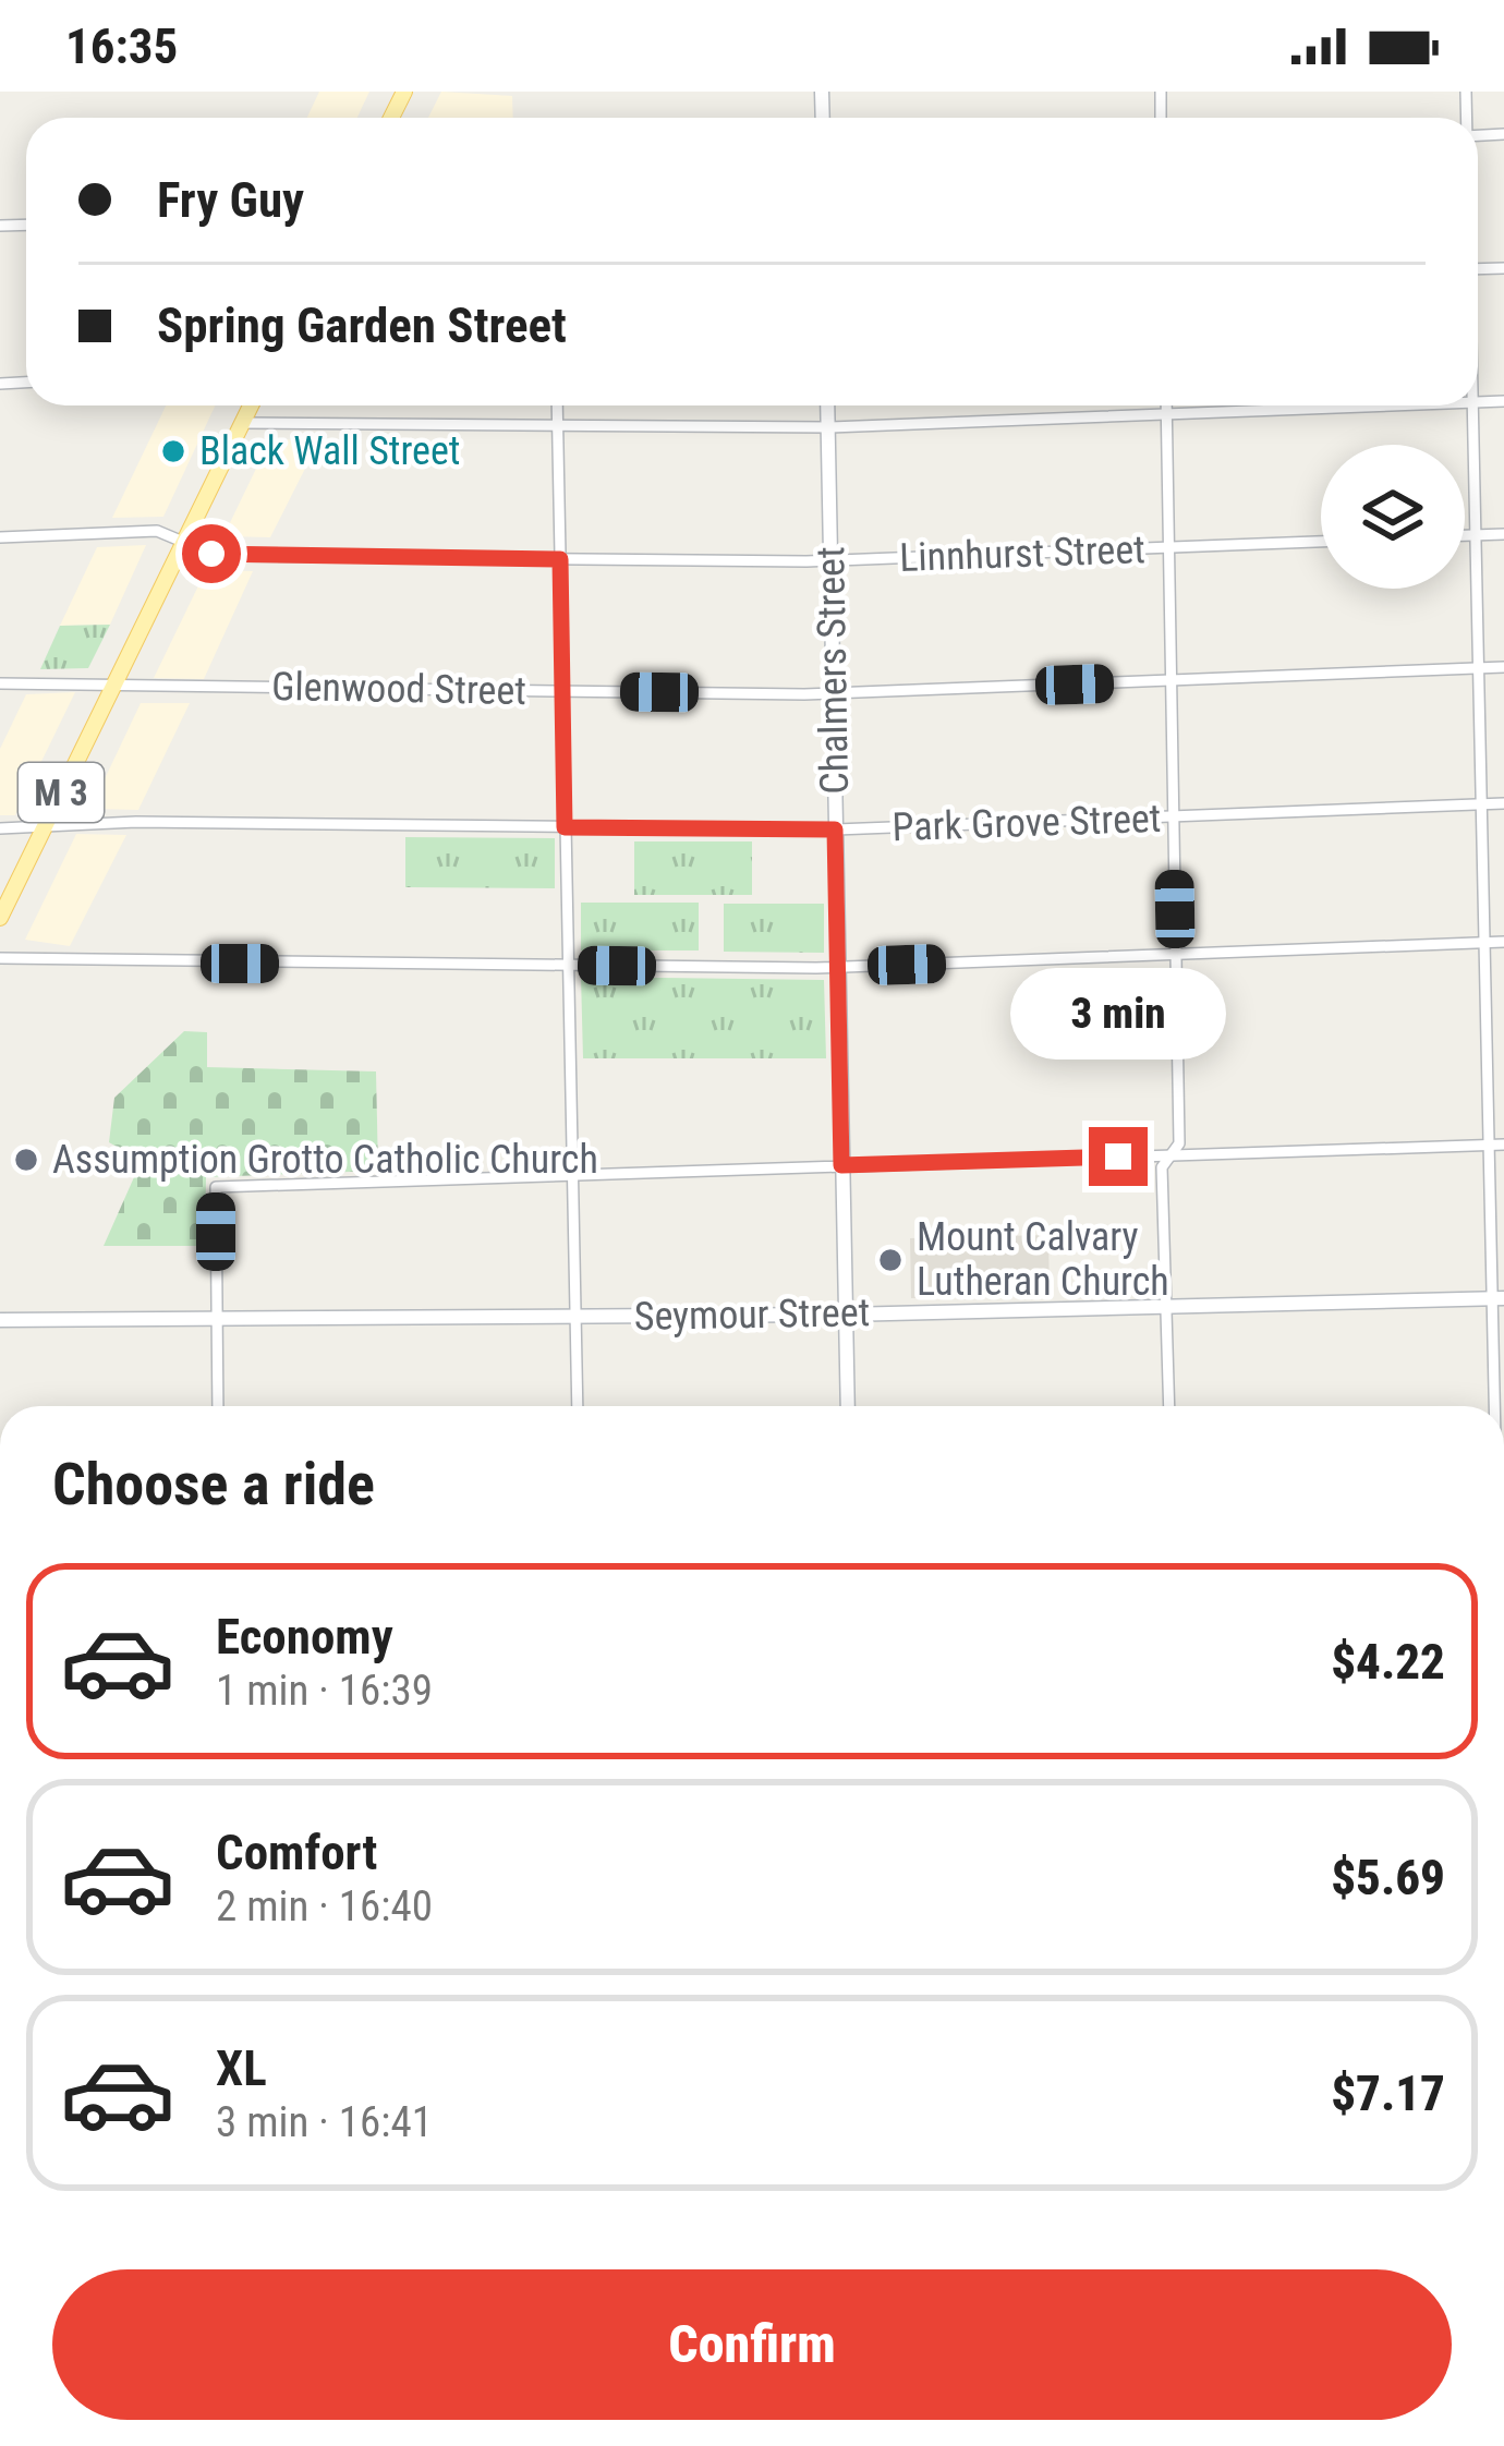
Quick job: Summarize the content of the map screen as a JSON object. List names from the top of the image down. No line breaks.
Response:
{"streets":{"main road":["M 3"],"street":["Linnhurst Street","Chalmers Street","Glenwood Street","Park Grove Street","Seymour Street"]},"crossings":[["Linnhurst Street","Chalmers Street"],["Linnhurst Street","M 3"],["Chalmers Street","Glenwood Street"],["Chalmers Street","Park Grove Street"],["Chalmers Street","Seymour Street"],["Glenwood Street","M 3"],["M 3","Park Grove Street"]],"places":["Black Wall Street","Assumption Grotto Catholic Church","Mount Calvary Lutheran Church"],"page":{"status":"16:35","banner":["Fry Guy","Spring Garden Street"],"bubble":"3 min","heading":"Choose a ride","list":[{"name":"Economy","note":"1 min · 16:39","value":"$4.22"},{"name":"Comfort","note":"2 min · 16:40","value":"$5.69"},{"name":"XL","note":"3 min · 16:41","value":"$7.17"}],"buttons":"Confirm"}}
